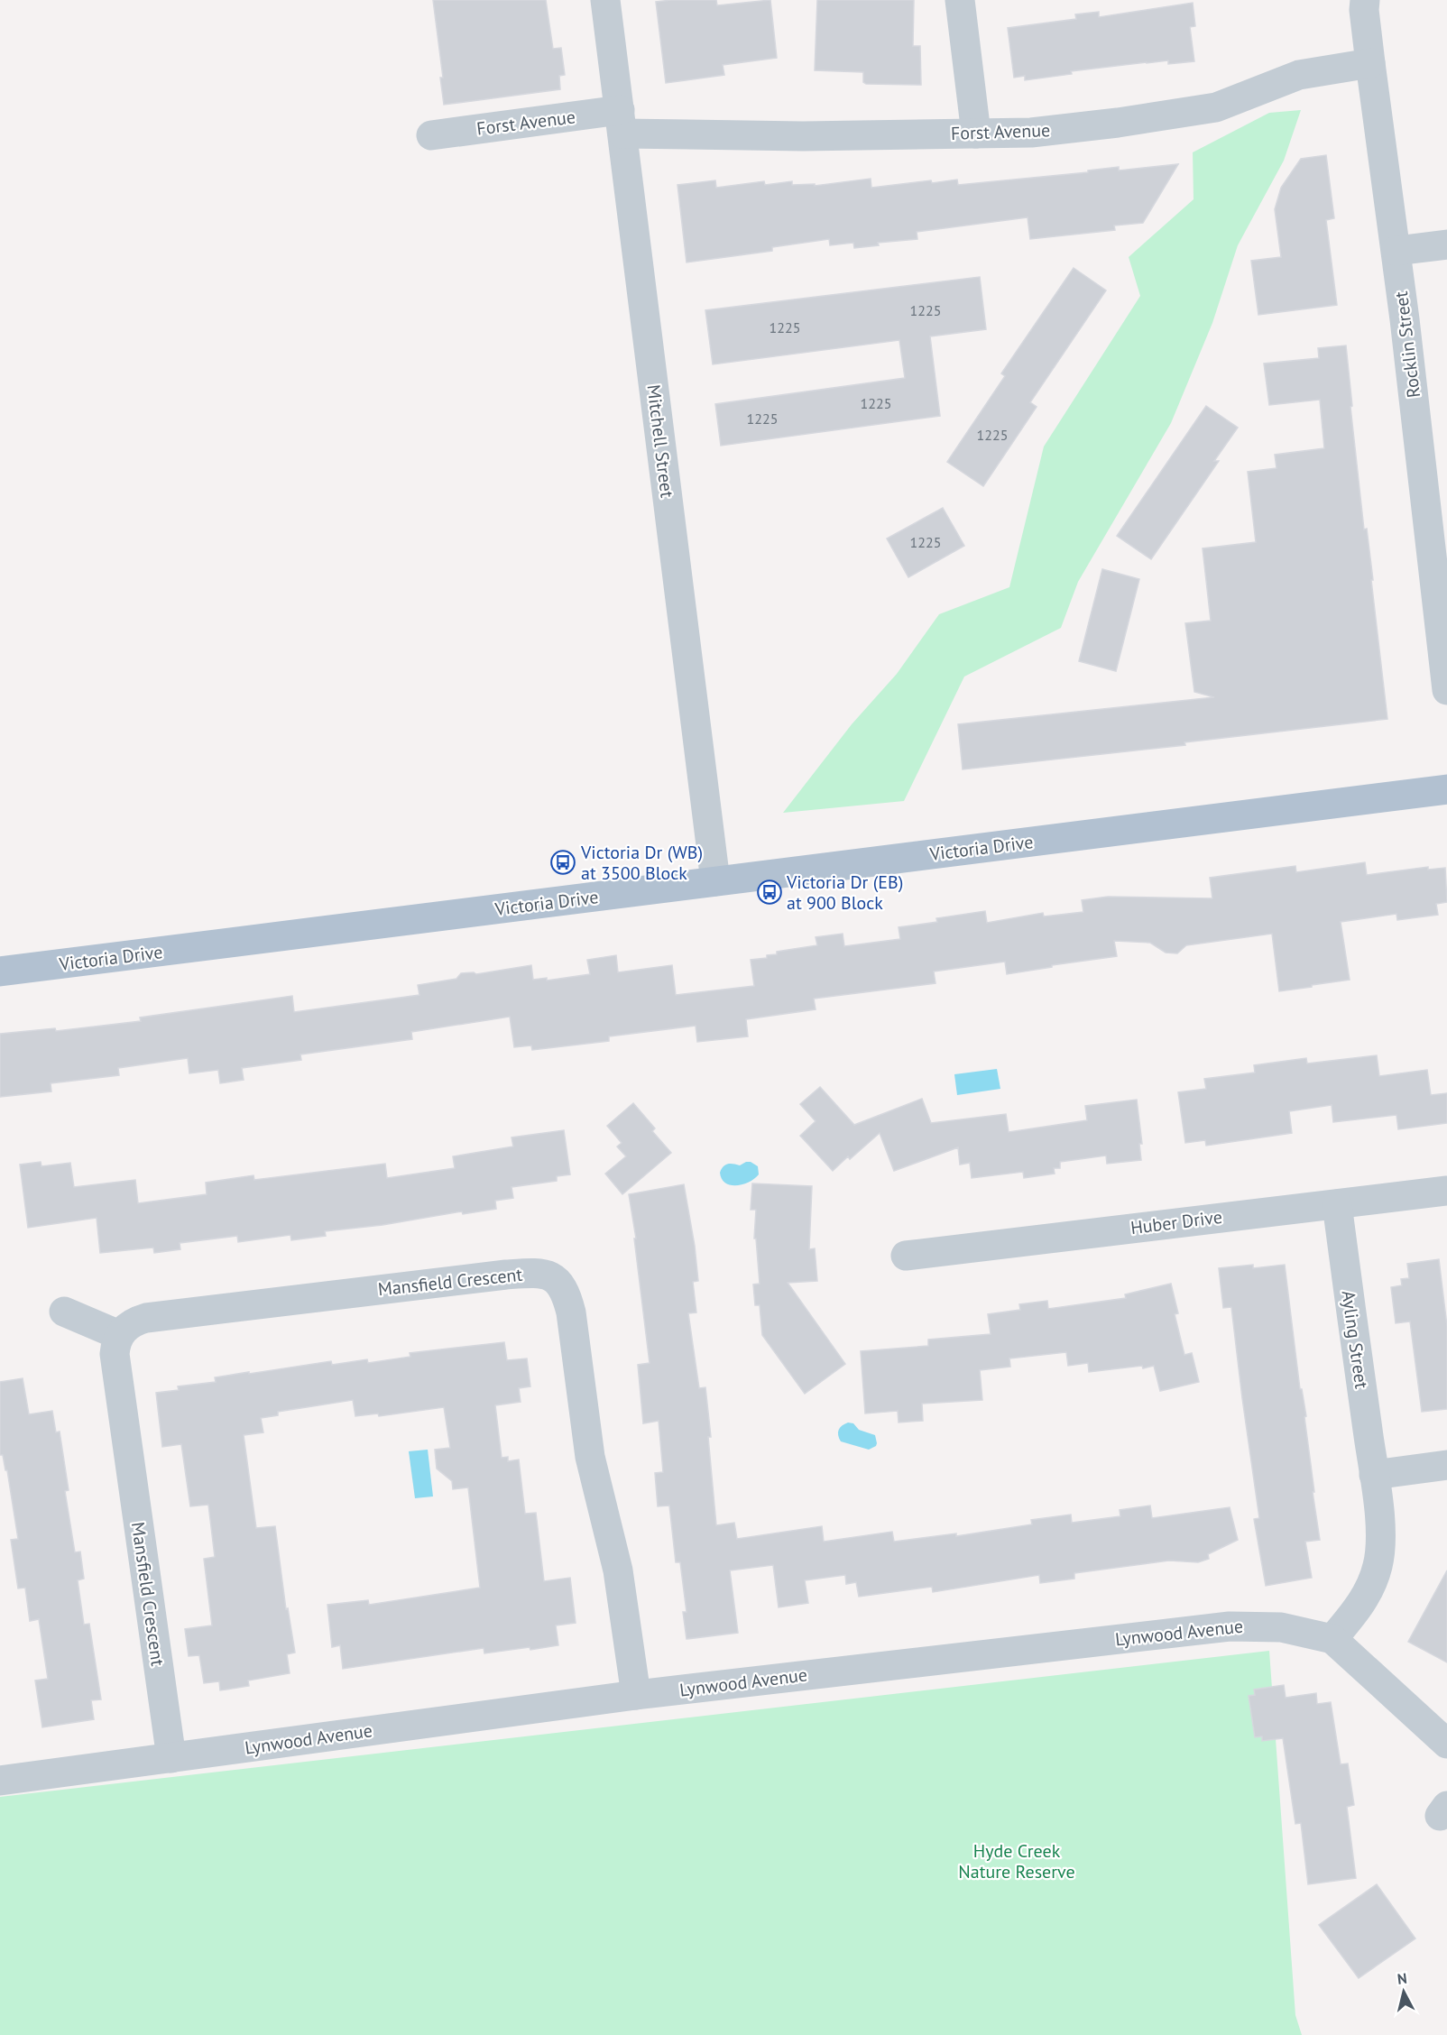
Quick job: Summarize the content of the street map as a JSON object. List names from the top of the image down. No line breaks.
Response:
{"streets":{"main road":["Victoria Drive"],"street":["Forst Avenue","Rocklin Street","Mitchell Street","Huber Drive","Mansfield Crescent","Ayling Street","Lynwood Avenue"]},"crossings":[["Forst Avenue","Rocklin Street"],["Forst Avenue","Mitchell Street"],["Mitchell Street","Victoria Drive"],["Huber Drive","Ayling Street"],["Mansfield Crescent","Lynwood Avenue"],["Ayling Street","Lynwood Avenue"]],"parks":["Hyde Creek Nature Reserve"],"places":{"bus stop":["Victoria Dr (WB) at 3500 Block","Victoria Dr (EB) at 900 Block"]},"house_numbers":["1225","1225","1225","1225","1225","1225"],"north":"top"}
